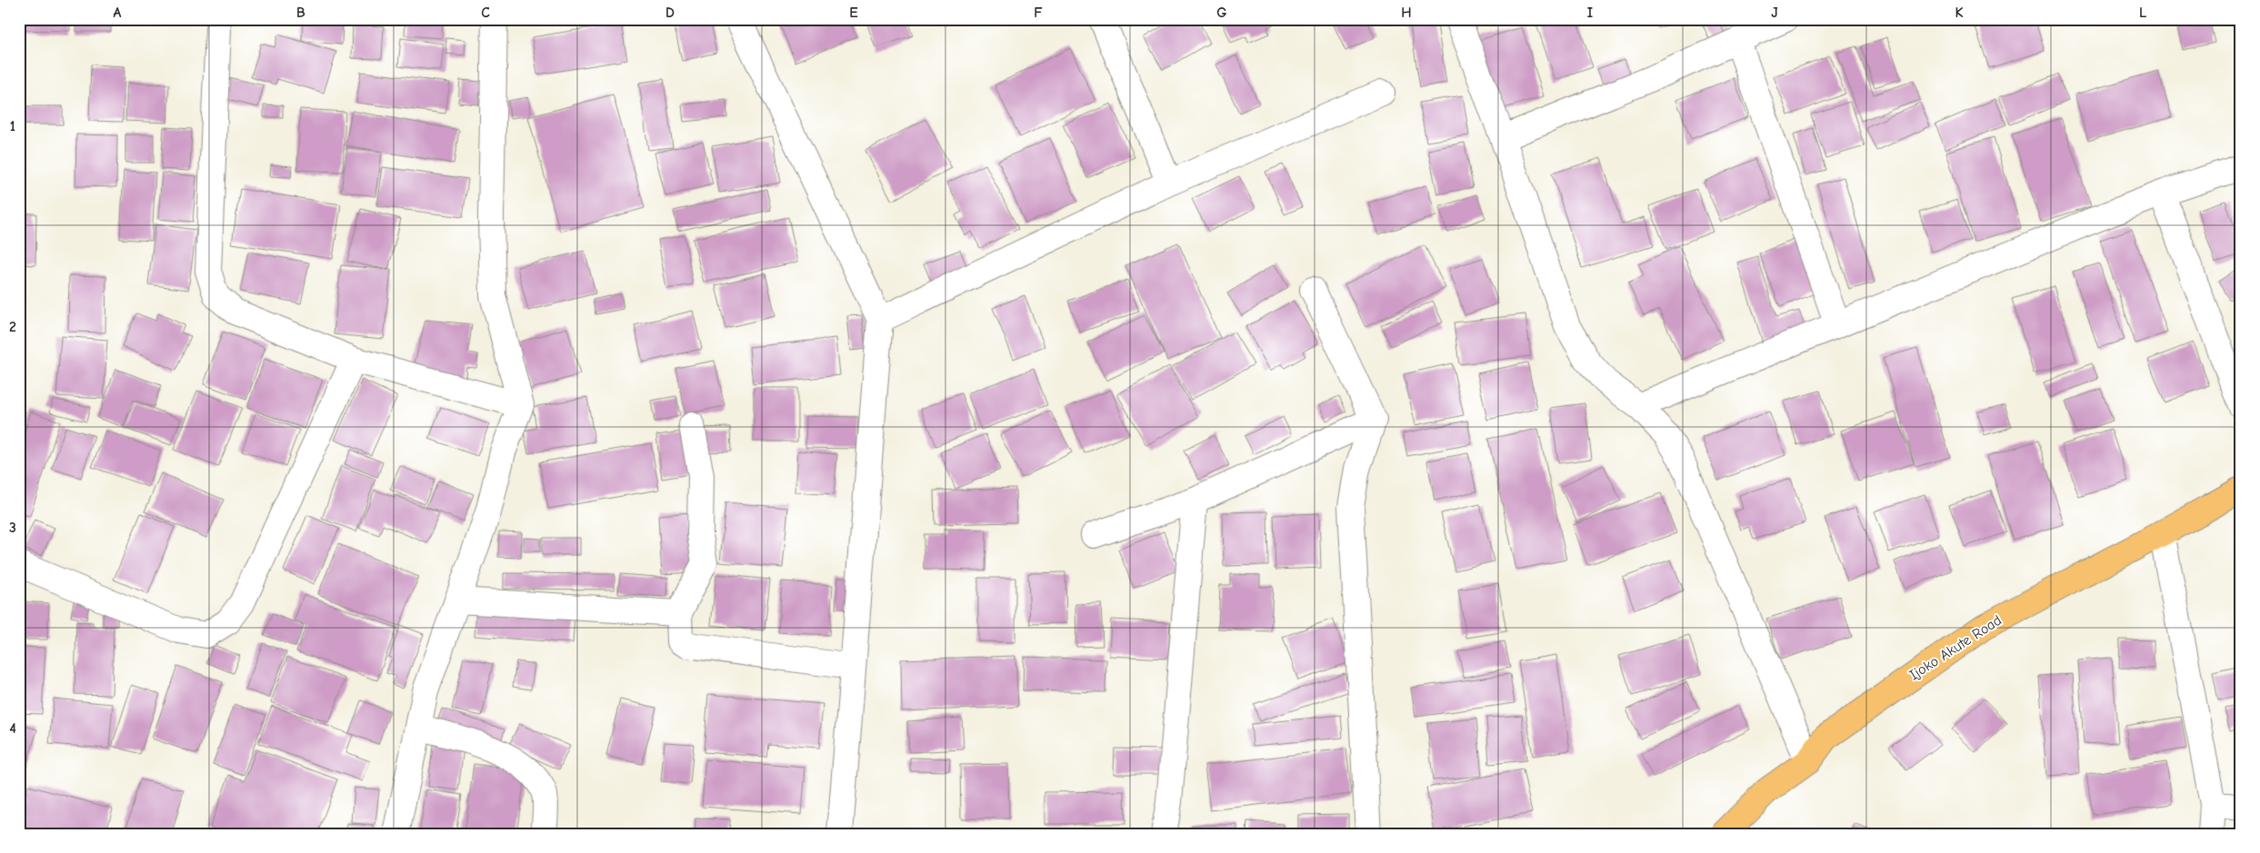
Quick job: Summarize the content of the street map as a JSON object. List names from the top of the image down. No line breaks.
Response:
{"streets":{"main road":["Ijoko Akute Road"]},"grid":{"columns":["A","B","C","D","E","F","G","H","I","J","K","L"],"rows":["1","2","3","4"]}}
